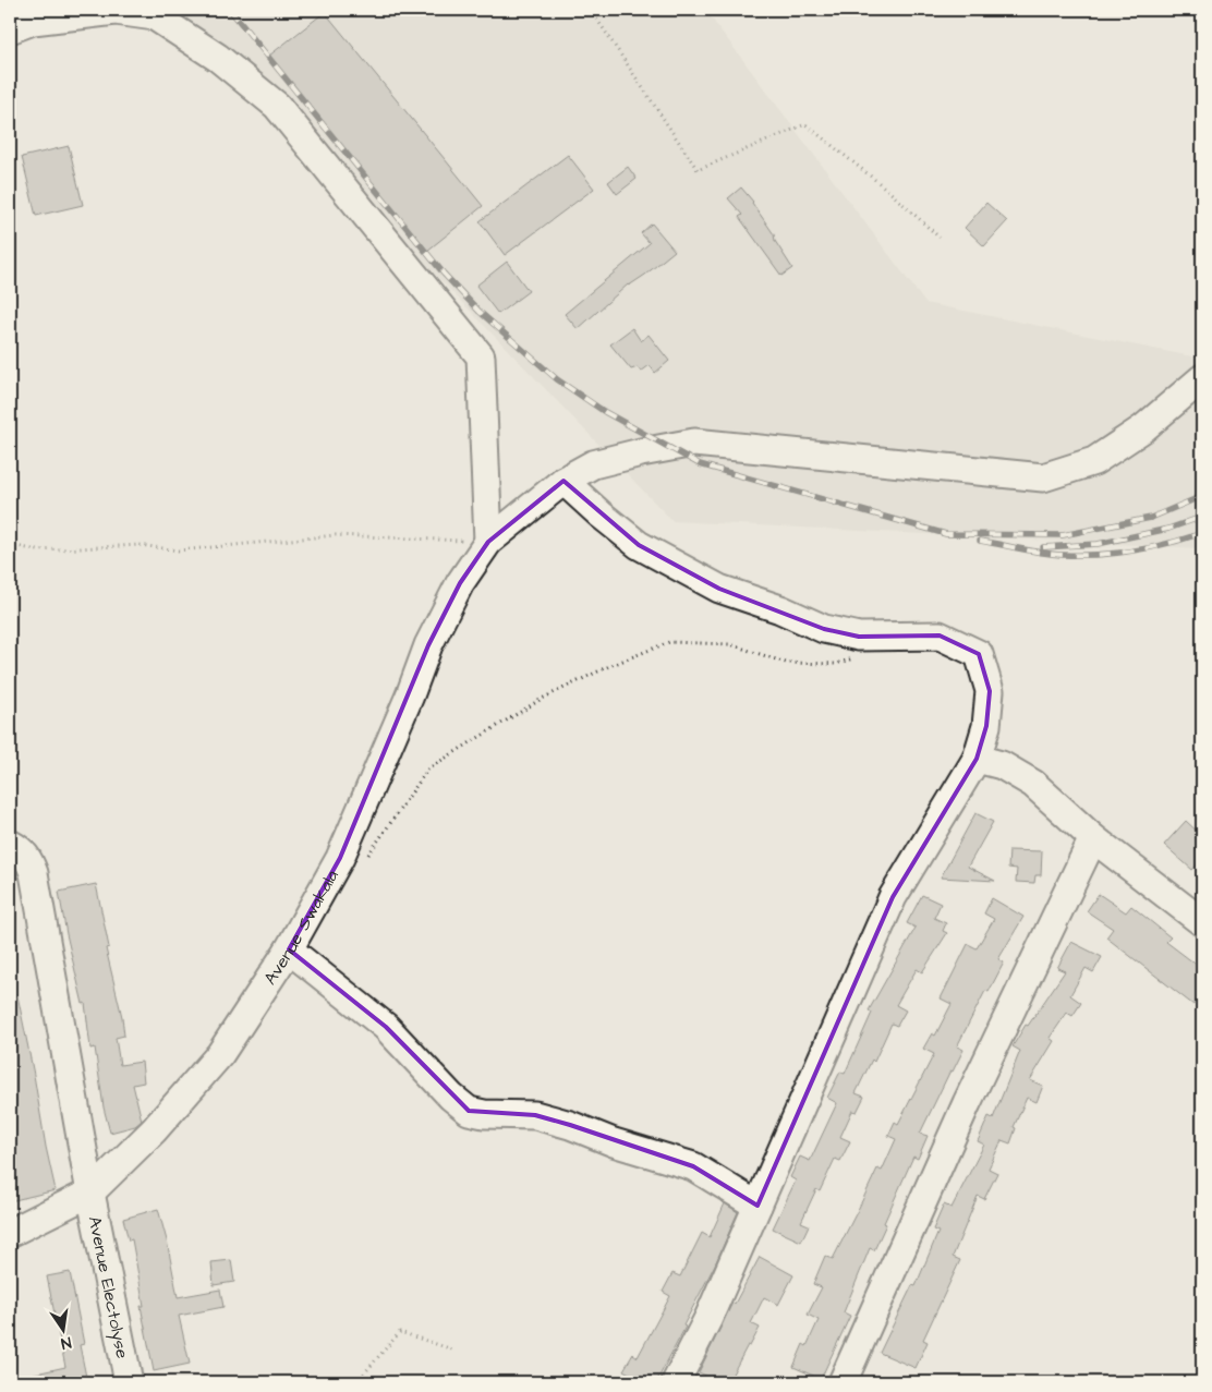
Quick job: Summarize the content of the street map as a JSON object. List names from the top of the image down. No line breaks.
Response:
{"streets":{"street":["Avenue Swakala","Avenue Electolyse"]},"crossings":[["Avenue Swakala","Avenue Electolyse"]],"north":"bottom"}
